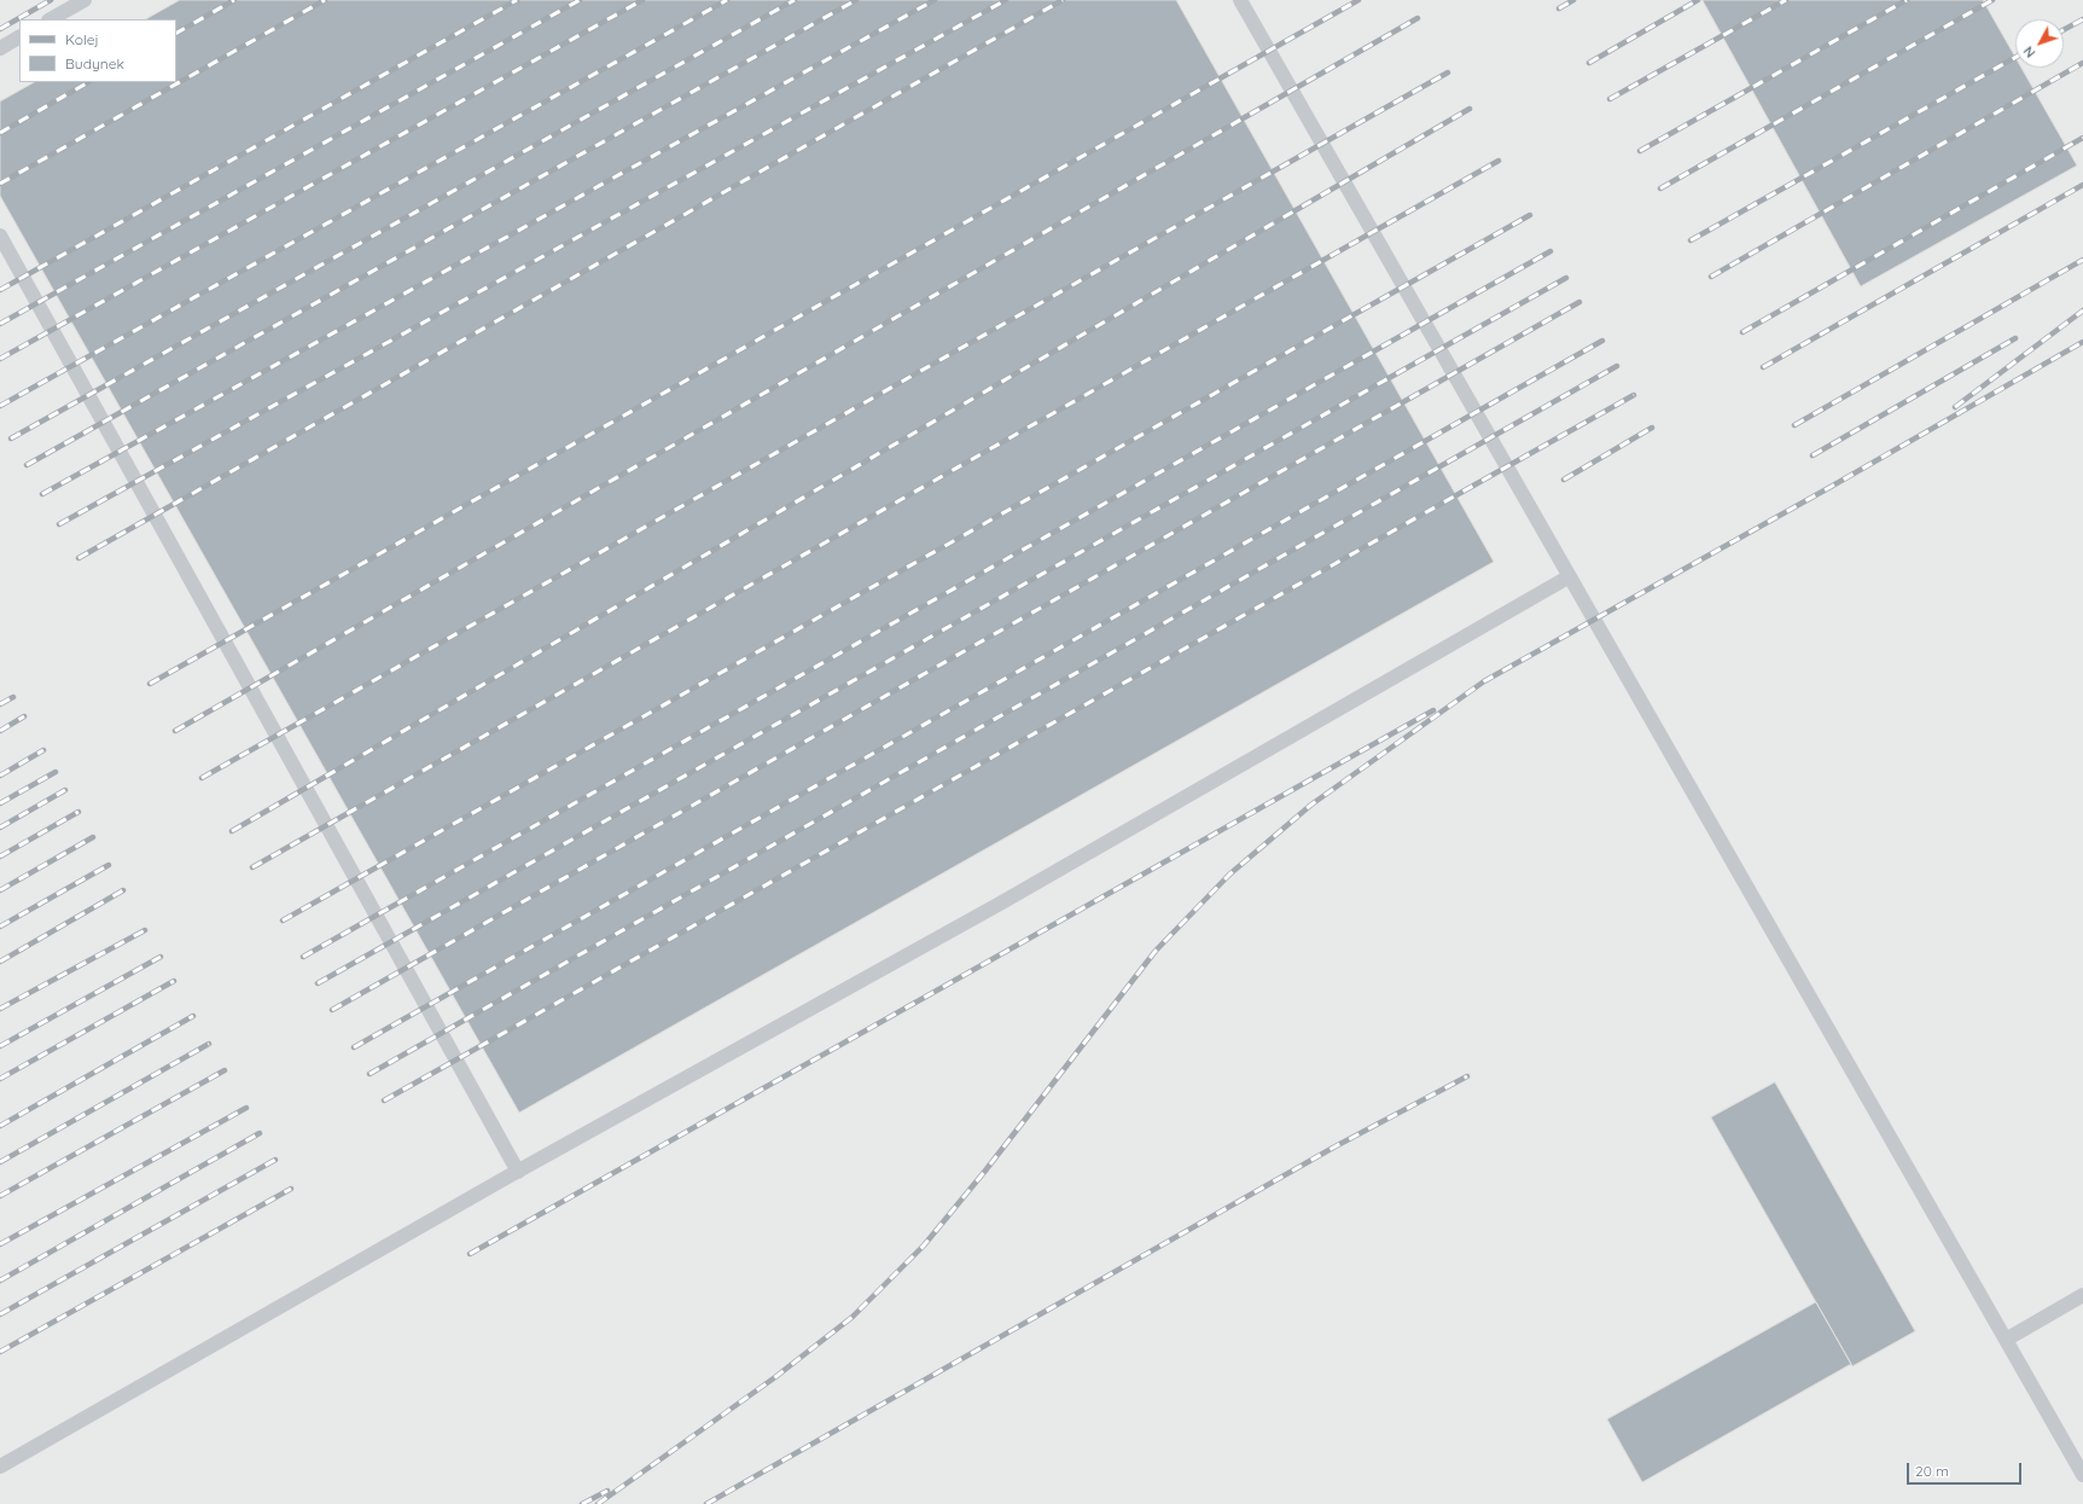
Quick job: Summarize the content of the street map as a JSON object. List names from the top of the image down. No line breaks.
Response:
{"legend":["Kolej","Budynek"],"scale_bar":"20 m","north":"bottom left"}
